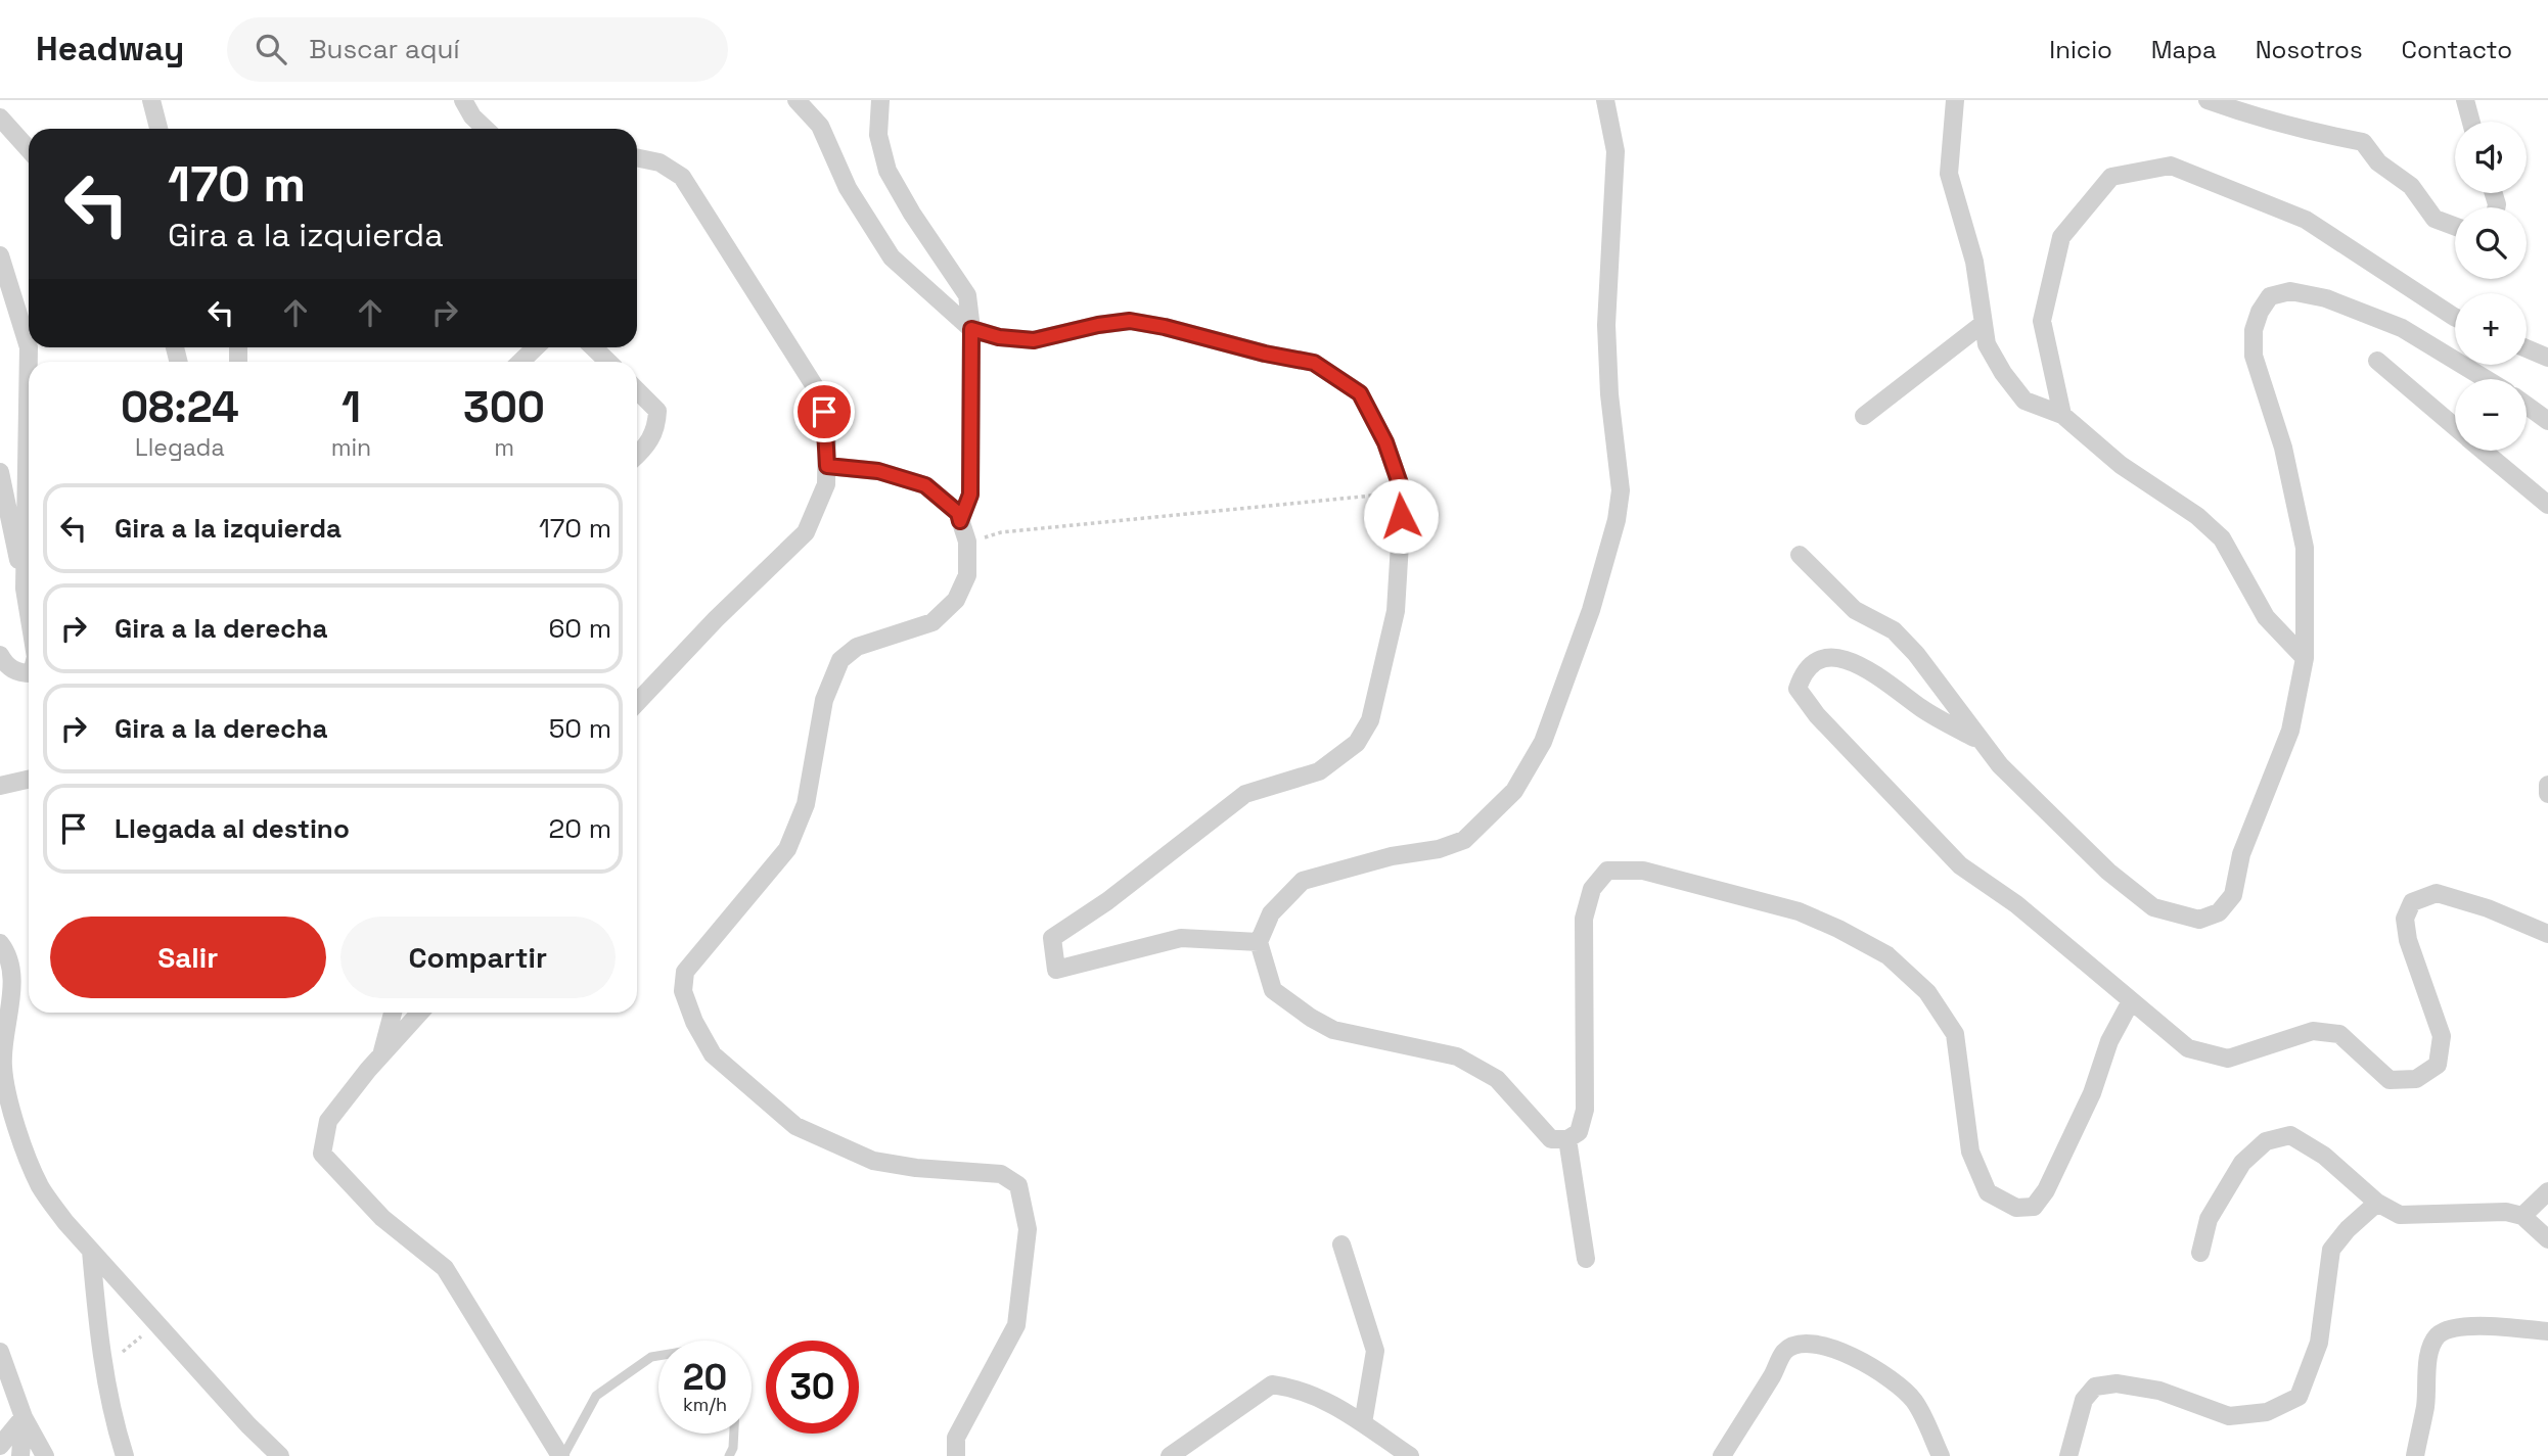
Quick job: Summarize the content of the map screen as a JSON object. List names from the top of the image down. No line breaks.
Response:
{"page":{"header":"Headway","search":"Buscar aquí","nav":["Inicio","Mapa","Nosotros","Contacto"],"map_buttons":["+","−"],"turn":["170 m","Gira a la izquierda"],"eta":["08:24","Llegada","1","min","300","m"],"list":[{"name":"Gira a la izquierda","value":"170 m"},{"name":"Gira a la derecha","value":"60 m"},{"name":"Gira a la derecha","value":"50 m"},{"name":"Llegada al destino","value":"20 m"}],"buttons":["Salir","Compartir"],"speed":"20 km/h","limit":"30"}}
